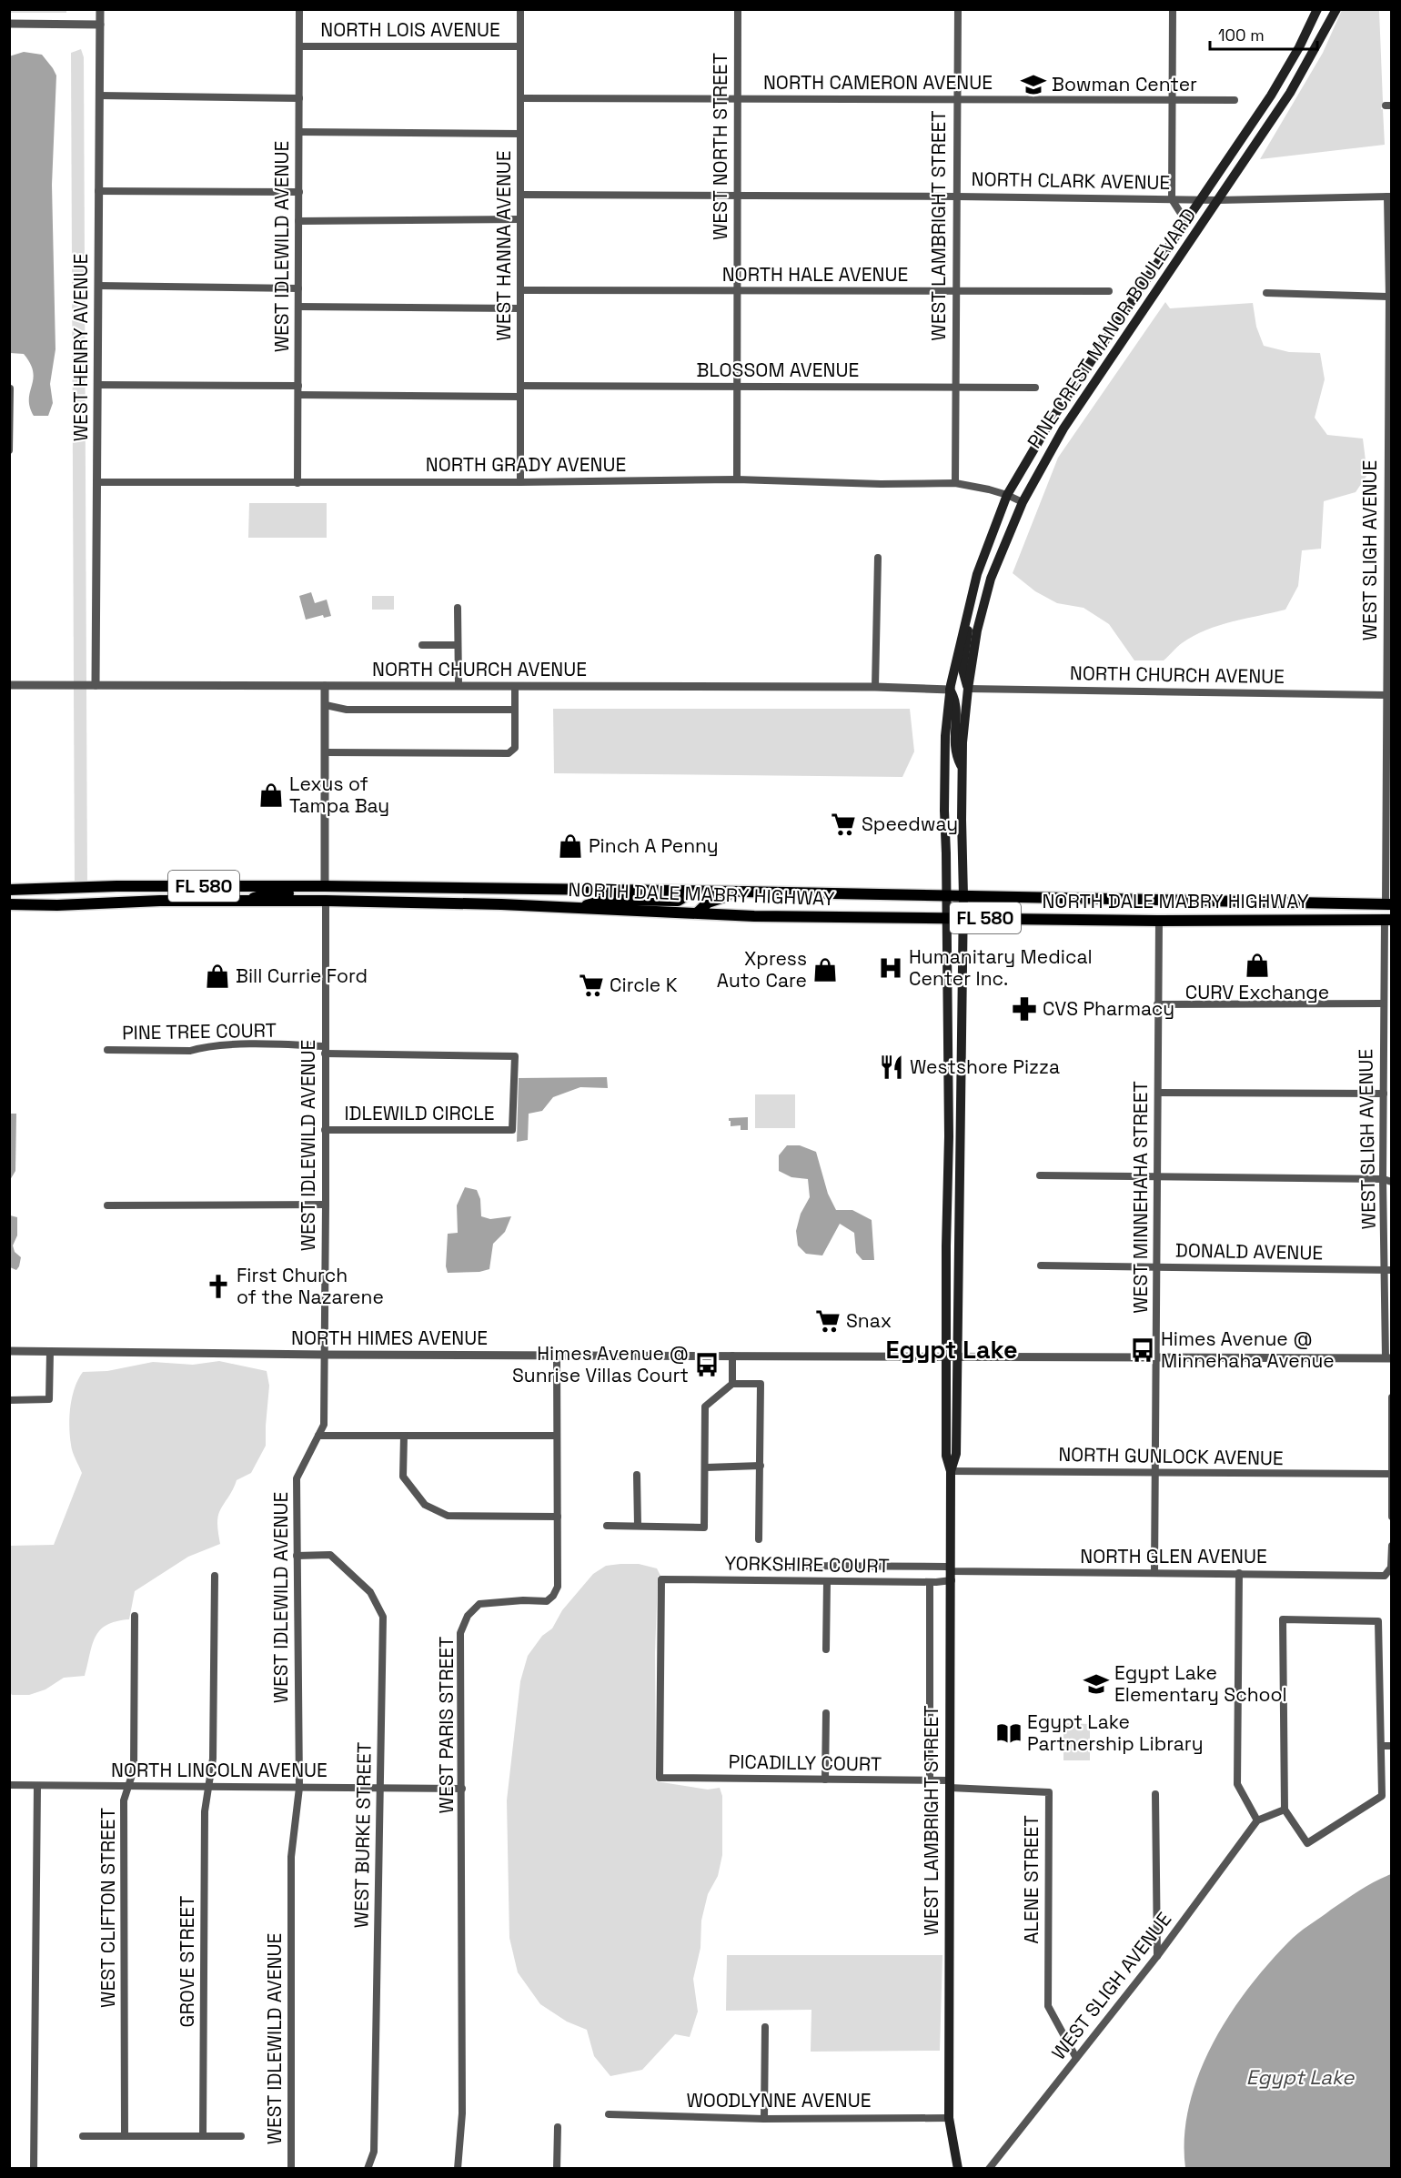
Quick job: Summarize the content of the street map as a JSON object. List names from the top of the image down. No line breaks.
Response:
{"streets":{"main road":["WEST LAMBRIGHT STREET","PINE CREST MANOR BOULEVARD","FL 580","NORTH DALE MABRY HIGHWAY"],"street":["NORTH LOIS AVENUE","NORTH CAMERON AVENUE","WEST NORTH STREET","NORTH CLARK AVENUE","WEST HANNA AVENUE","WEST IDLEWILD AVENUE","NORTH HALE AVENUE","WEST HENRY AVENUE","BLOSSOM AVENUE","NORTH GRADY AVENUE","WEST SLIGH AVENUE","NORTH CHURCH AVENUE","PINE TREE COURT","IDLEWILD CIRCLE","WEST MINNEHAHA STREET","DONALD AVENUE","NORTH HIMES AVENUE","NORTH GUNLOCK AVENUE","NORTH GLEN AVENUE","YORKSHIRE COURT","WEST PARIS STREET","PICADILLY COURT","NORTH LINCOLN AVENUE","WEST BURKE STREET","ALENE STREET","WEST CLIFTON STREET","GROVE STREET","WOODLYNNE AVENUE"]},"crossings":[["NORTH LOIS AVENUE","WEST HANNA AVENUE"],["NORTH LOIS AVENUE","WEST IDLEWILD AVENUE"],["NORTH CAMERON AVENUE","WEST NORTH STREET"],["NORTH CAMERON AVENUE","WEST LAMBRIGHT STREET"],["NORTH CAMERON AVENUE","WEST HANNA AVENUE"],["WEST NORTH STREET","NORTH CLARK AVENUE"],["WEST NORTH STREET","NORTH HALE AVENUE"],["WEST NORTH STREET","BLOSSOM AVENUE"],["WEST NORTH STREET","NORTH GRADY AVENUE"],["NORTH CLARK AVENUE","WEST LAMBRIGHT STREET"],["NORTH CLARK AVENUE","WEST HANNA AVENUE"],["NORTH CLARK AVENUE","PINE CREST MANOR BOULEVARD"],["NORTH CLARK AVENUE","WEST SLIGH AVENUE"],["WEST LAMBRIGHT STREET","NORTH HALE AVENUE"],["WEST LAMBRIGHT STREET","PINE CREST MANOR BOULEVARD"],["WEST LAMBRIGHT STREET","BLOSSOM AVENUE"],["WEST LAMBRIGHT STREET","NORTH GRADY AVENUE"],["WEST LAMBRIGHT STREET","NORTH DALE MABRY HIGHWAY"],["WEST LAMBRIGHT STREET","NORTH HIMES AVENUE"],["WEST LAMBRIGHT STREET","NORTH GUNLOCK AVENUE"],["WEST LAMBRIGHT STREET","NORTH GLEN AVENUE"],["WEST LAMBRIGHT STREET","YORKSHIRE COURT"],["WEST LAMBRIGHT STREET","PICADILLY COURT"],["WEST LAMBRIGHT STREET","ALENE STREET"],["WEST LAMBRIGHT STREET","WOODLYNNE AVENUE"],["WEST HANNA AVENUE","NORTH HALE AVENUE"],["WEST HANNA AVENUE","BLOSSOM AVENUE"],["WEST HANNA AVENUE","NORTH GRADY AVENUE"],["WEST IDLEWILD AVENUE","NORTH GRADY AVENUE"],["WEST IDLEWILD AVENUE","NORTH DALE MABRY HIGHWAY"],["WEST IDLEWILD AVENUE","PINE TREE COURT"],["WEST IDLEWILD AVENUE","IDLEWILD CIRCLE"],["WEST IDLEWILD AVENUE","NORTH HIMES AVENUE"],["WEST IDLEWILD AVENUE","NORTH LINCOLN AVENUE"],["WEST IDLEWILD AVENUE","WEST BURKE STREET"],["PINE CREST MANOR BOULEVARD","NORTH GRADY AVENUE"],["PINE CREST MANOR BOULEVARD","NORTH CHURCH AVENUE"],["PINE CREST MANOR BOULEVARD","NORTH DALE MABRY HIGHWAY"],["WEST HENRY AVENUE","NORTH GRADY AVENUE"],["WEST HENRY AVENUE","NORTH CHURCH AVENUE"],["WEST SLIGH AVENUE","NORTH CHURCH AVENUE"],["WEST SLIGH AVENUE","NORTH DALE MABRY HIGHWAY"],["WEST SLIGH AVENUE","DONALD AVENUE"],["WEST SLIGH AVENUE","NORTH HIMES AVENUE"],["WEST SLIGH AVENUE","ALENE STREET"],["NORTH DALE MABRY HIGHWAY","WEST MINNEHAHA STREET"],["PINE TREE COURT","IDLEWILD CIRCLE"],["WEST MINNEHAHA STREET","DONALD AVENUE"],["WEST MINNEHAHA STREET","NORTH HIMES AVENUE"],["WEST MINNEHAHA STREET","NORTH GUNLOCK AVENUE"],["WEST MINNEHAHA STREET","NORTH GLEN AVENUE"],["NORTH HIMES AVENUE","WEST PARIS STREET"],["NORTH GLEN AVENUE","YORKSHIRE COURT"],["YORKSHIRE COURT","PICADILLY COURT"],["WEST PARIS STREET","NORTH LINCOLN AVENUE"],["PICADILLY COURT","ALENE STREET"],["NORTH LINCOLN AVENUE","WEST BURKE STREET"],["NORTH LINCOLN AVENUE","WEST CLIFTON STREET"],["NORTH LINCOLN AVENUE","GROVE STREET"]],"districts":["Egypt Lake"],"water":["Egypt Lake"],"places":{"school or university":["Bowman Center","Egypt Lake Elementary School"],"shop":["Lexus of Tampa Bay","Pinch A Penny","CURV Exchange","Xpress Auto Care","Bill Currie Ford"],"supermarket":["Speedway","Circle K","Snax"],"hospital":["Humanitary Medical Center Inc."],"pharmacy":["CVS Pharmacy"],"restaurant":["Westshore Pizza"],"church":["First Church of the Nazarene"],"bus stop":["Himes Avenue @ Minnehaha Avenue","Himes Avenue @ Sunrise Villas Court"],"library":["Egypt Lake Partnership Library"]},"scale_bar":"100 m"}
